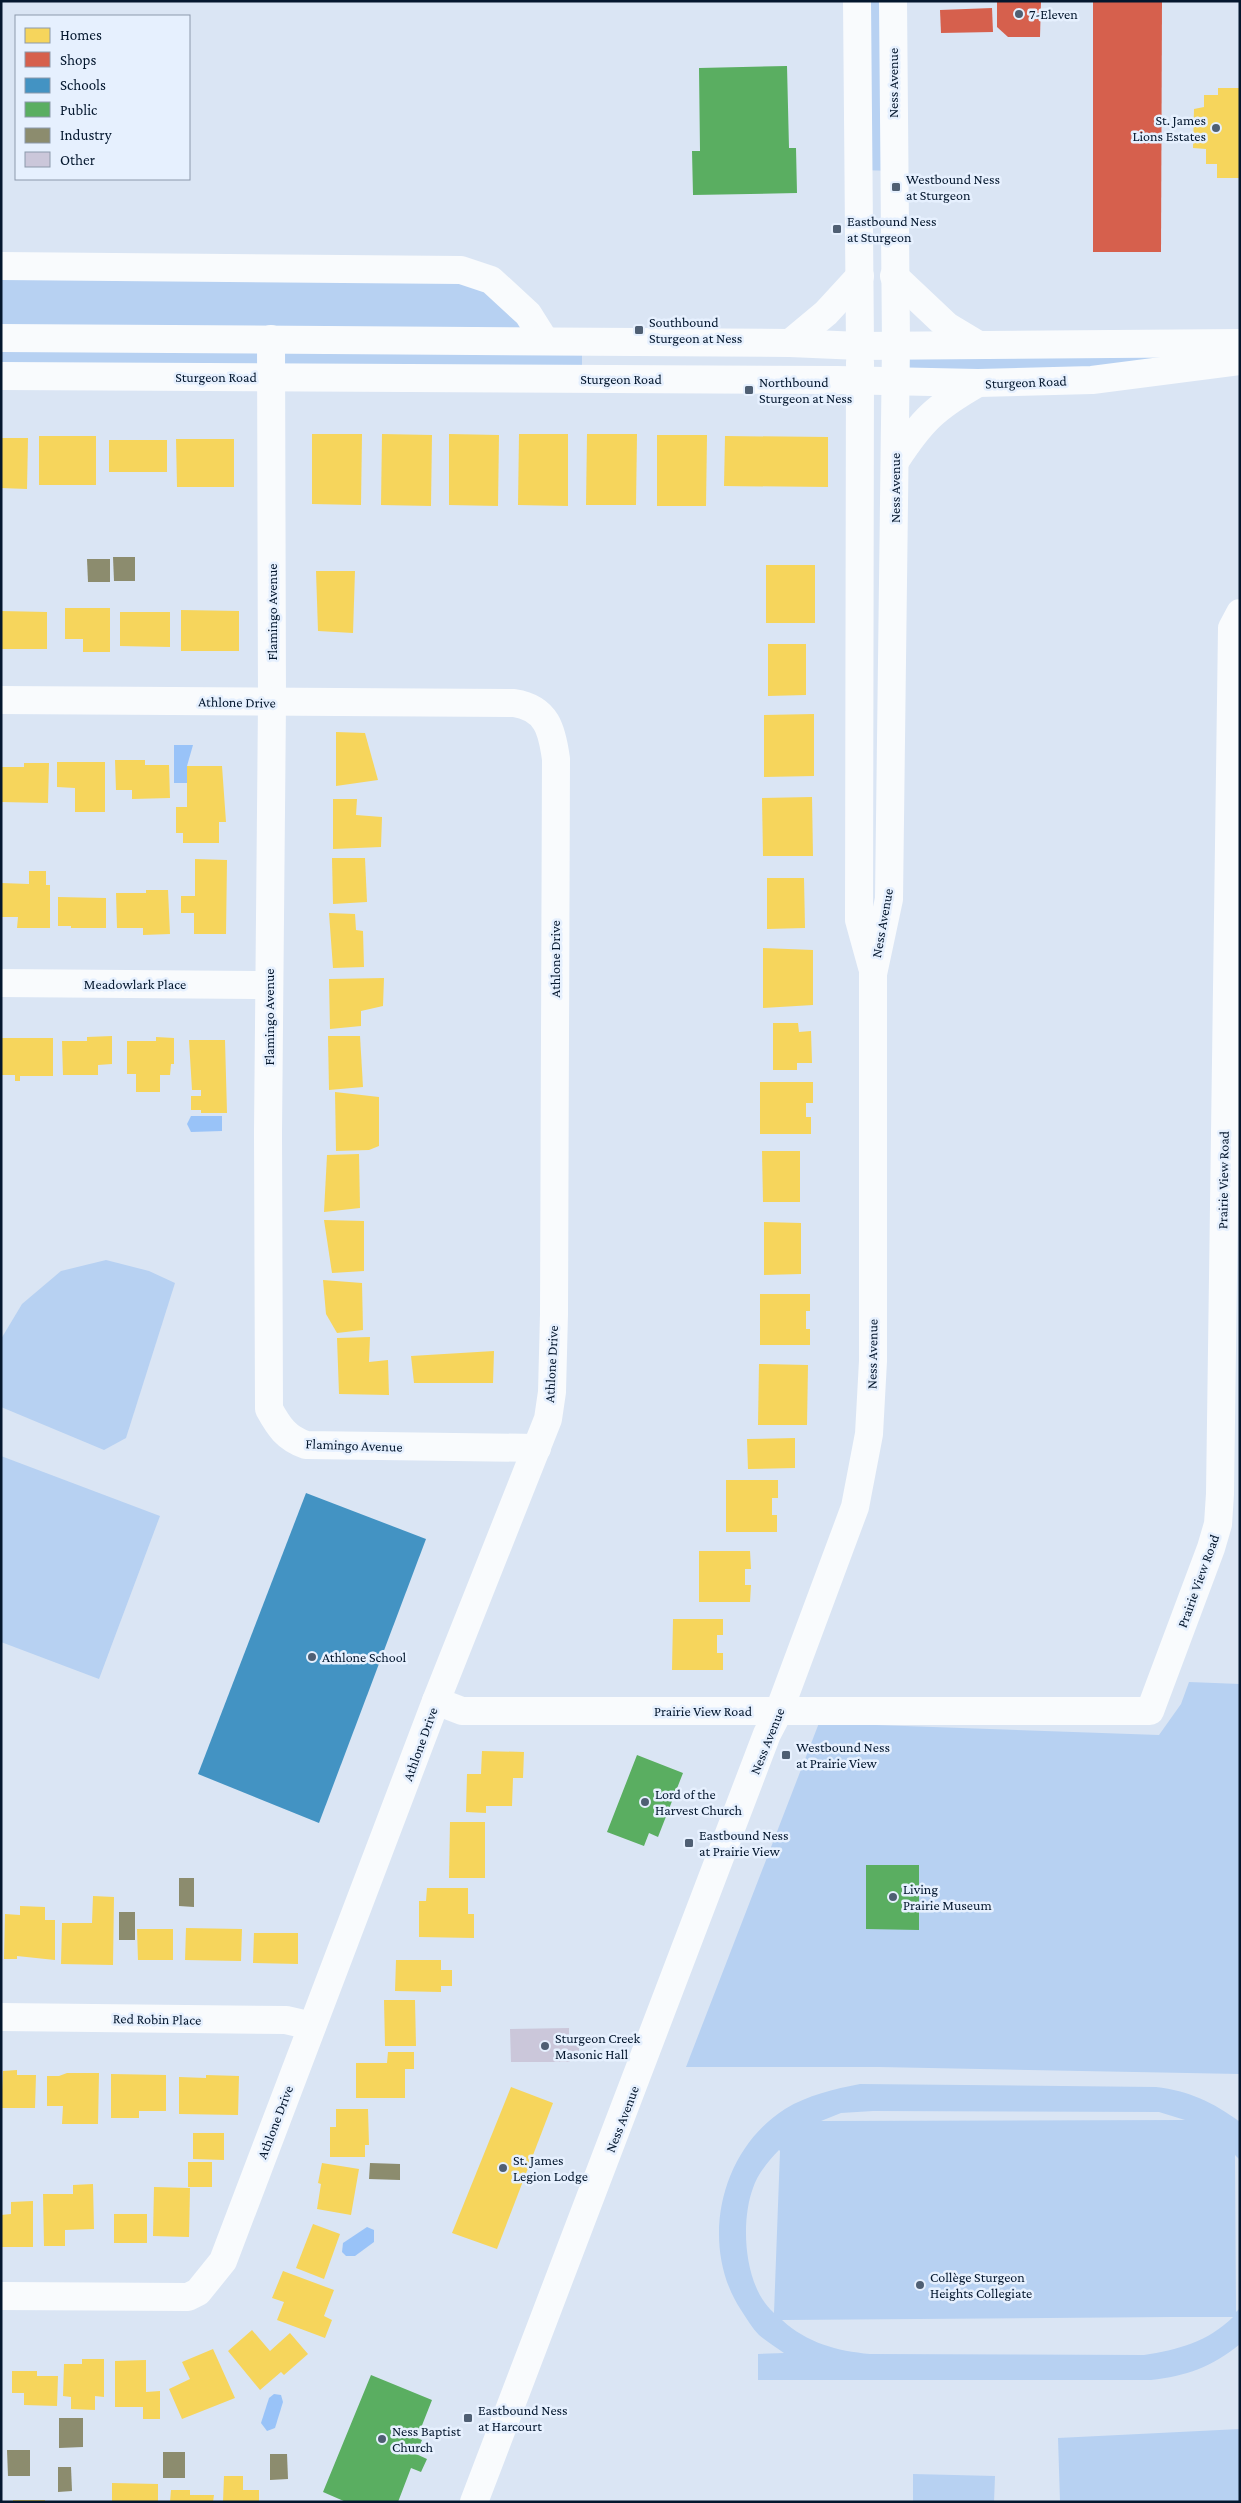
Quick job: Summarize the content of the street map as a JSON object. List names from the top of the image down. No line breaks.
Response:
{"streets":{"street":["Ness Avenue","Sturgeon Road","Flamingo Avenue","Athlone Drive","Meadowlark Place","Prairie View Road","Red Robin Place"]},"crossings":[["Ness Avenue","Sturgeon Road"],["Ness Avenue","Prairie View Road"],["Sturgeon Road","Flamingo Avenue"],["Flamingo Avenue","Athlone Drive"],["Flamingo Avenue","Meadowlark Place"],["Athlone Drive","Prairie View Road"],["Athlone Drive","Red Robin Place"]],"places":{"other":["7-Eleven","St. James Lions Estates","Athlone School","Lord of the Harvest Church","Living Prairie Museum","Sturgeon Creek Masonic Hall","St. James Legion Lodge","Collège Sturgeon Heights Collegiate","Ness Baptist Church"],"transit":["Westbound Ness at Sturgeon","Eastbound Ness at Sturgeon","Southbound Sturgeon at Ness","Northbound Sturgeon at Ness","Westbound Ness at Prairie View","Eastbound Ness at Prairie View","Eastbound Ness at Harcourt"]},"legend":["Homes","Shops","Schools","Public","Industry","Other"]}
